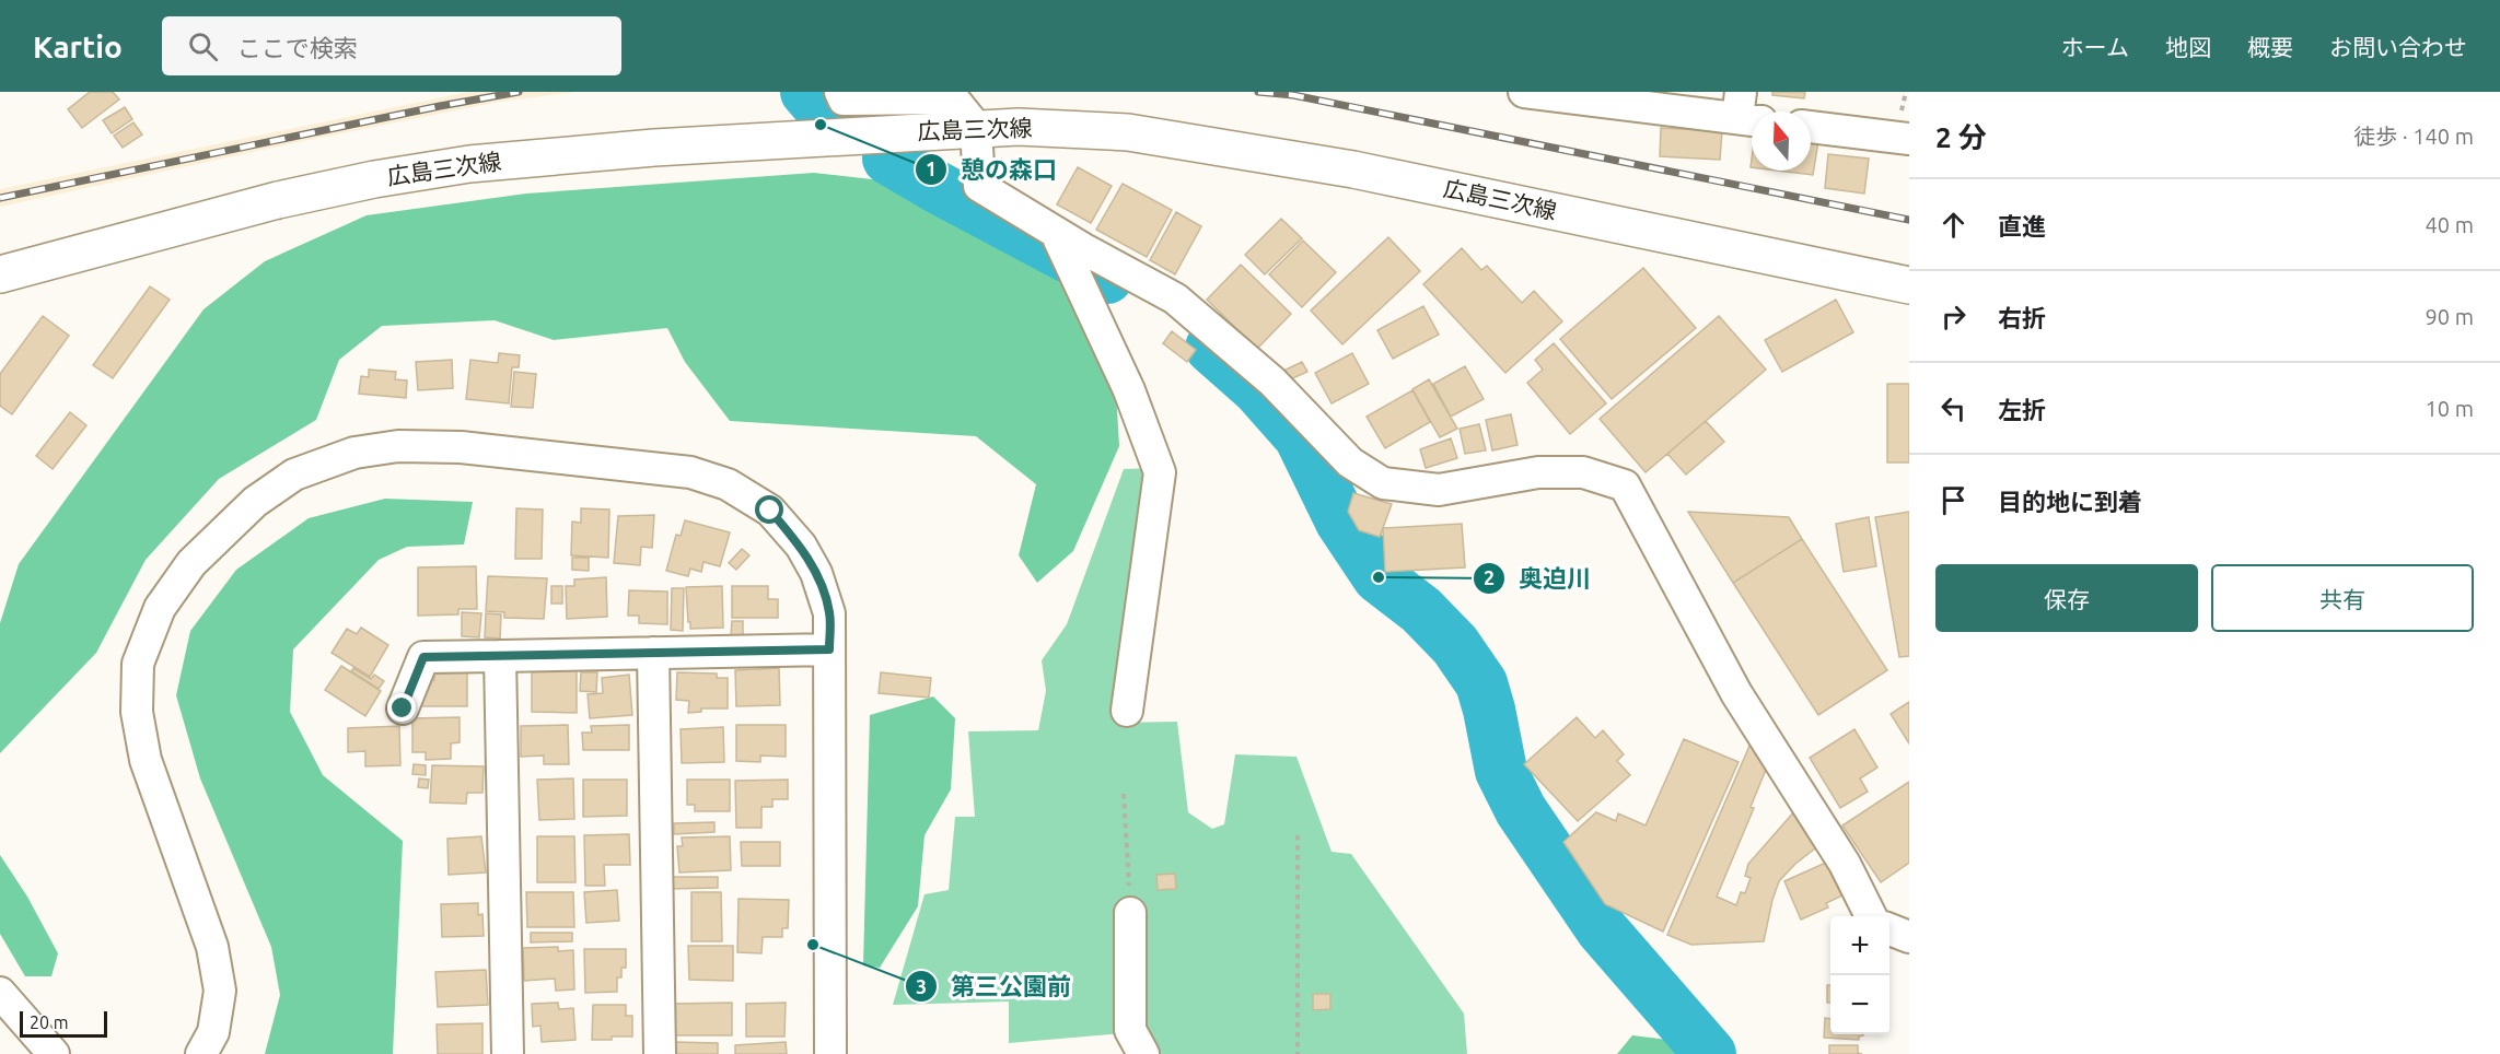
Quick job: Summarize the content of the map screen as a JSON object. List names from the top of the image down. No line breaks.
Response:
{"streets":{"main road":["広島三次線"]},"places":["憩の森口","奥迫川","第三公園前"],"scale_bar":"20 m","north":"top","page":{"header":"Kartio","search":"ここで検索","nav":["ホーム","地図","概要","お問い合わせ"],"heading":["2 分","徒歩 · 140 m"],"list":[["直進","40 m"],["右折","90 m"],["左折","10 m"],"目的地に到着"],"buttons":["保存","共有"],"map_buttons":["+","−"],"scale":"20 m"}}
